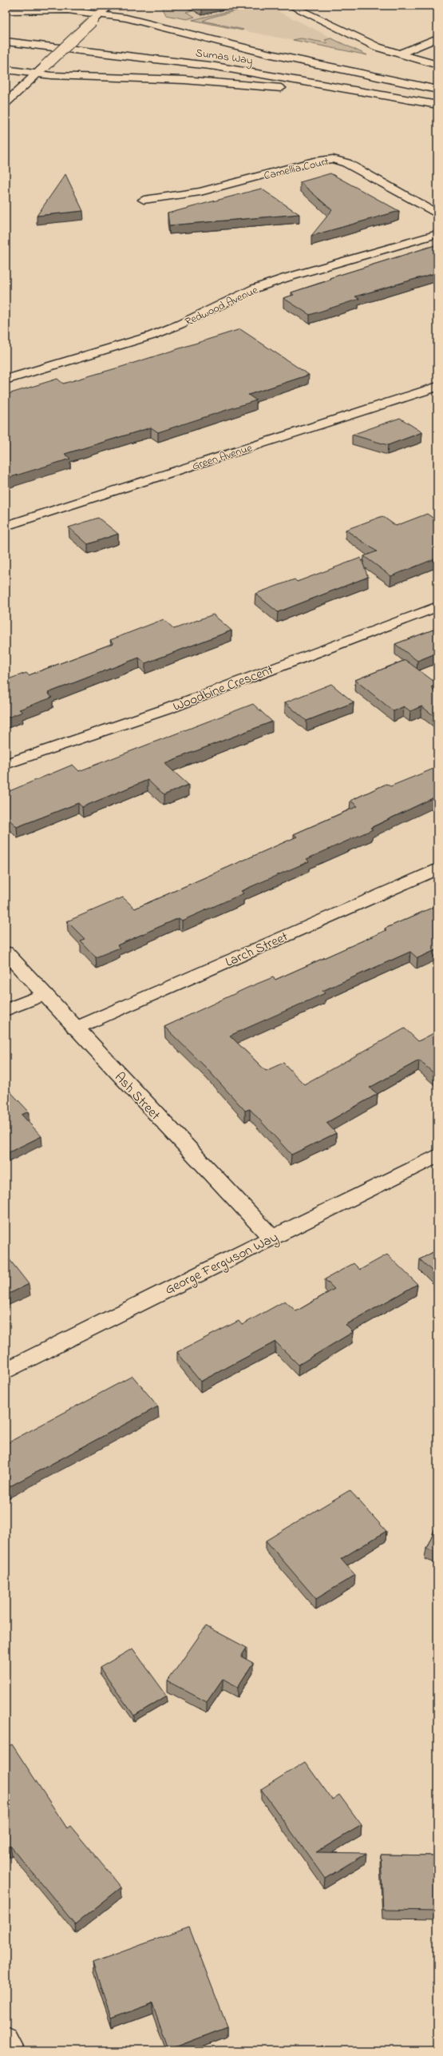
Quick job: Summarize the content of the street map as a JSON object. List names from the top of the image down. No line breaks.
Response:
{"streets":{"main road":["Sumas Way","Camellia Court","Redwood Avenue","Green Avenue","Woodbine Crescent","Larch Street","Ash Street","George Ferguson Way"]},"crossings":[["Larch Street","Ash Street"],["Ash Street","George Ferguson Way"]]}
